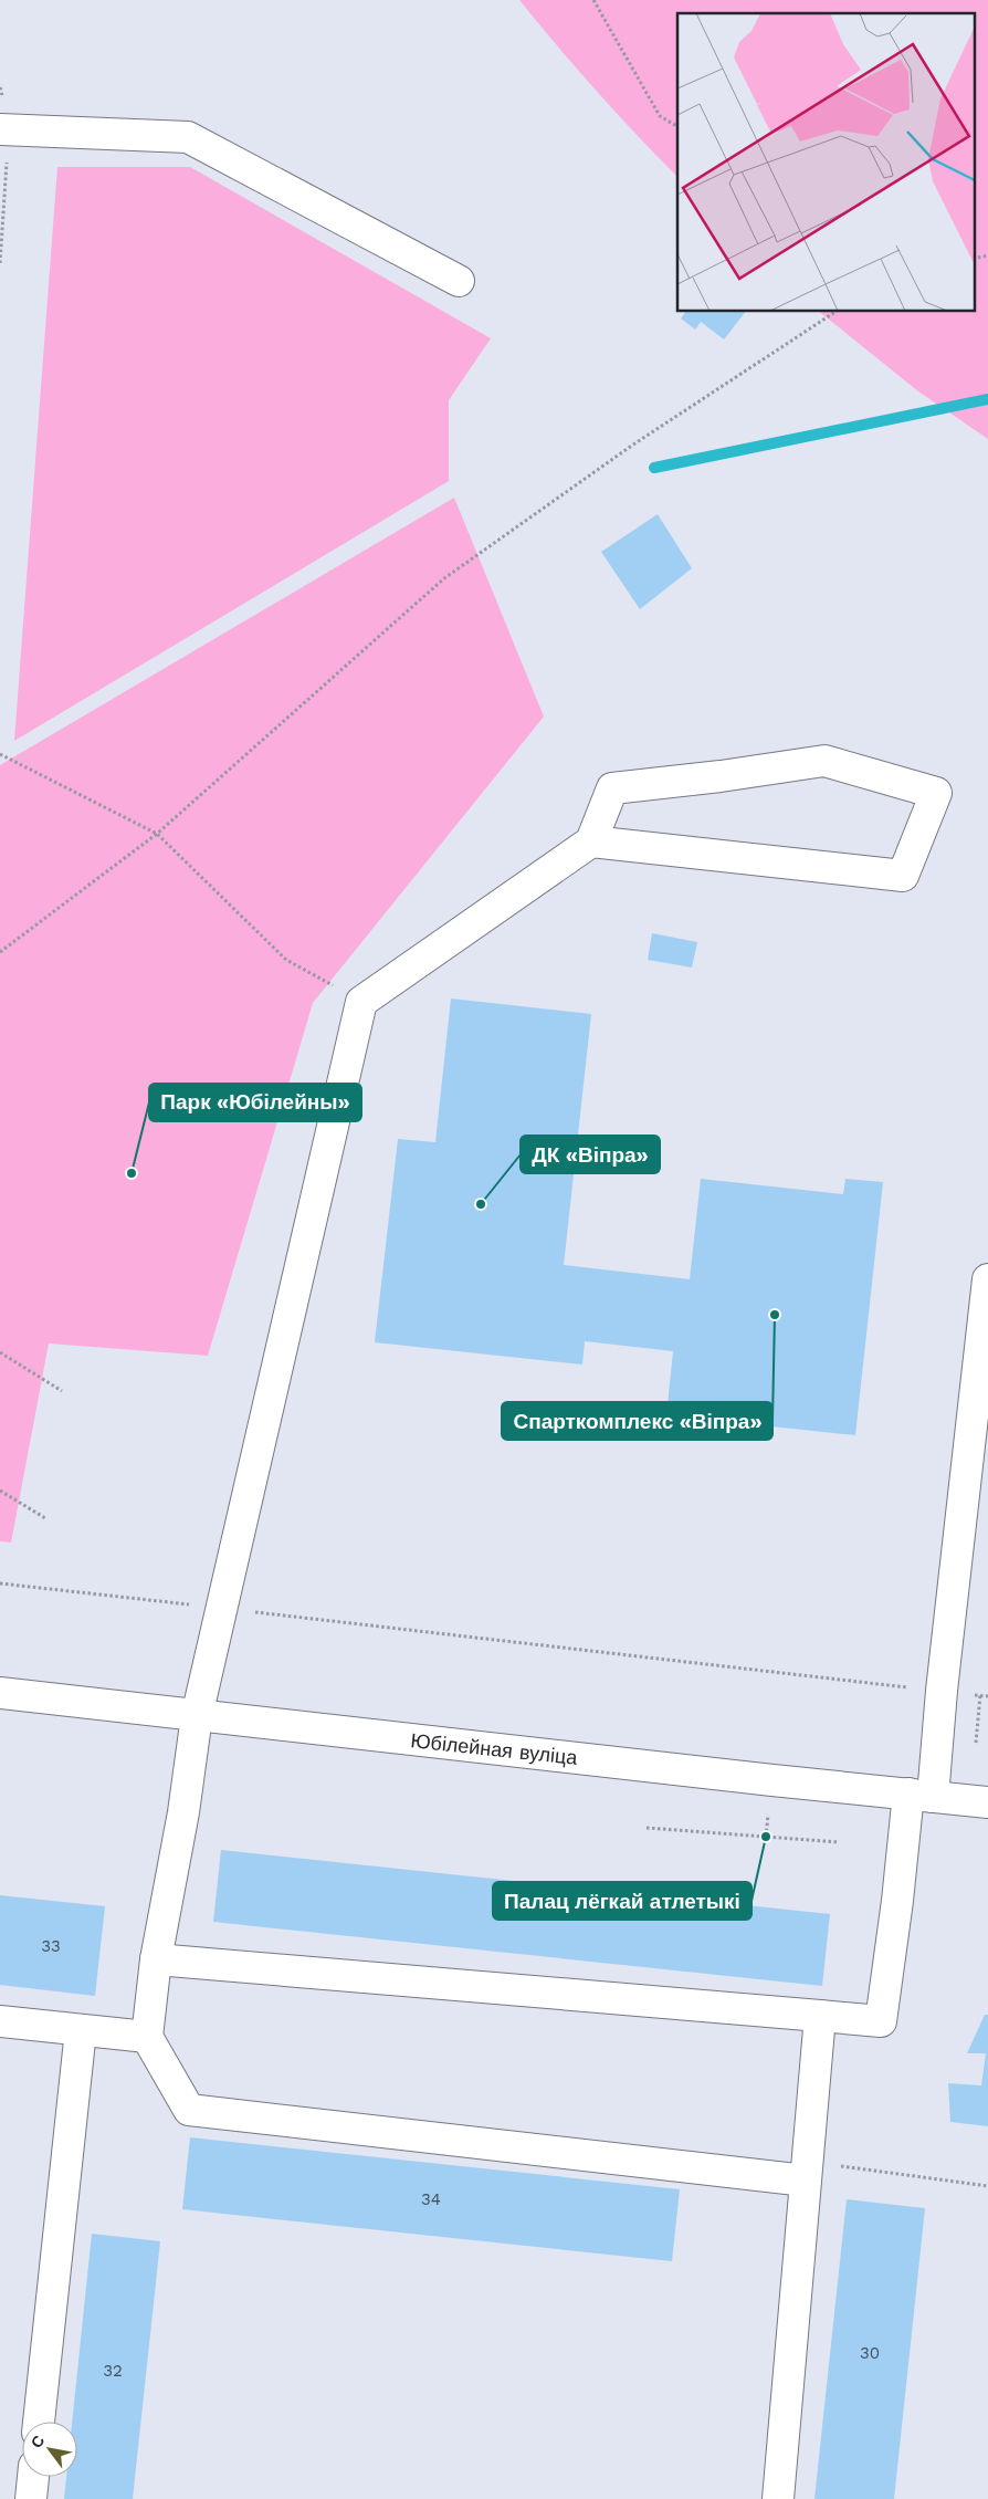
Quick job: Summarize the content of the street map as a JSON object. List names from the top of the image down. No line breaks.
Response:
{"streets":{"main road":["Юбілейная вуліца"]},"places":["Парк «Юбілейны»","ДК «Віпра»","Спарткомплекс «Віпра»","Палац лёгкай атлетыкі"],"house_numbers":["33","34","30","32"],"north":"top left"}
